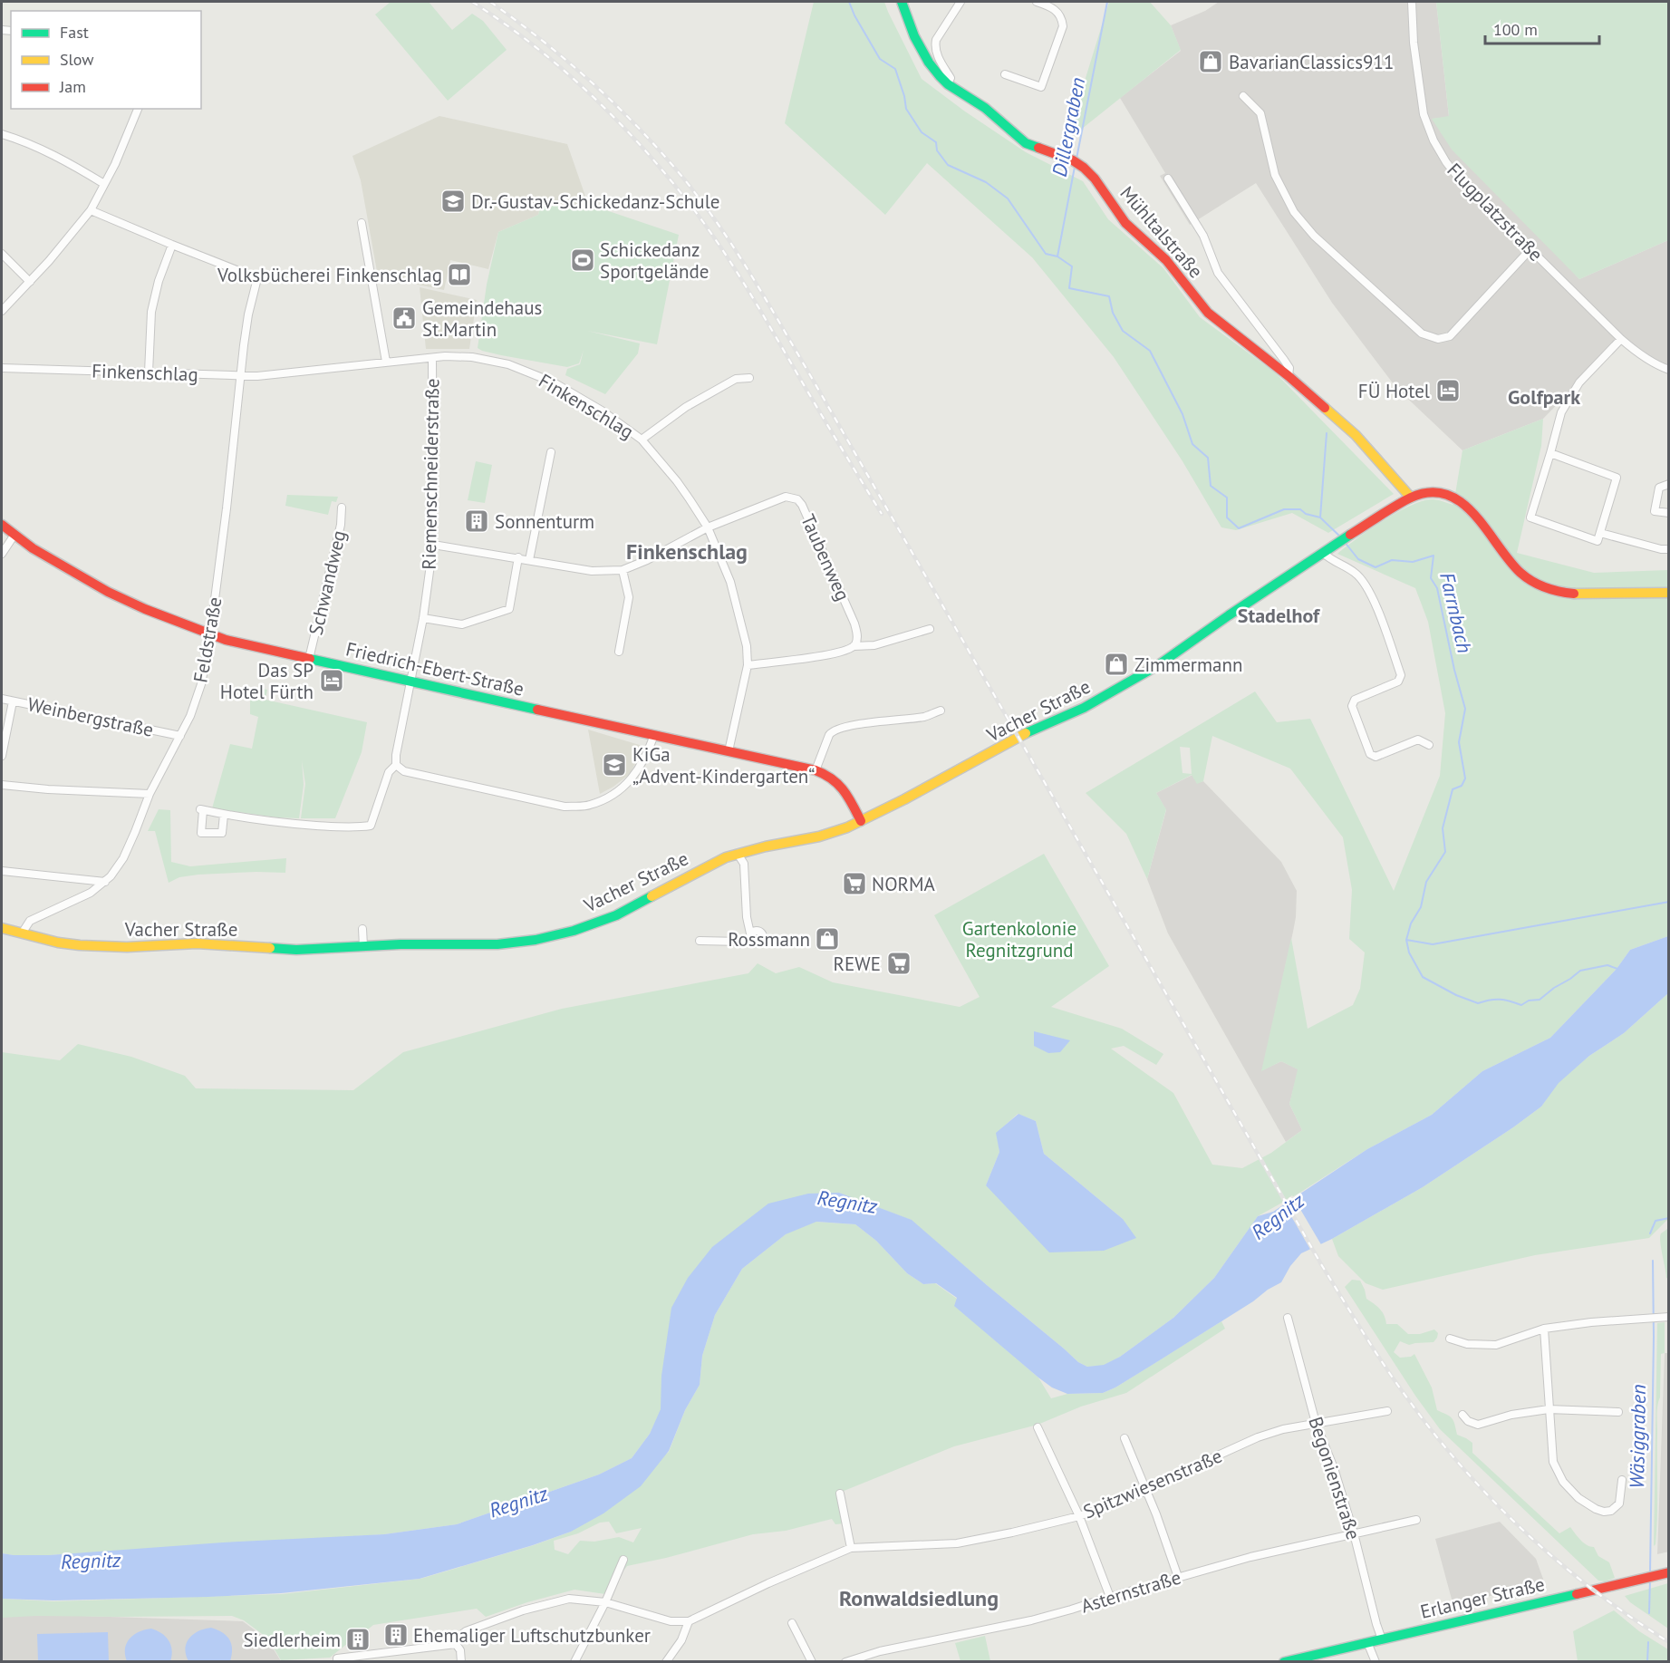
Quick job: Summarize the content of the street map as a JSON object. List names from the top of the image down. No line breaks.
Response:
{"streets":{"street":["Flugplatzstraße","Mühltalstraße","Finkenschlag","Riemenschneiderstraße","Taubenweg","Schwandweg","Feldstraße","Friedrich-Ebert-Straße","Vacher Straße","Weinbergstraße","Begonienstraße","Spitzwiesenstraße","Asternstraße","Erlanger Straße"]},"crossings":[["Mühltalstraße","Vacher Straße"],["Finkenschlag","Riemenschneiderstraße"],["Finkenschlag","Taubenweg"],["Finkenschlag","Feldstraße"],["Finkenschlag","Friedrich-Ebert-Straße"],["Riemenschneiderstraße","Friedrich-Ebert-Straße"],["Schwandweg","Friedrich-Ebert-Straße"],["Feldstraße","Friedrich-Ebert-Straße"],["Feldstraße","Vacher Straße"],["Feldstraße","Weinbergstraße"],["Friedrich-Ebert-Straße","Vacher Straße"],["Begonienstraße","Spitzwiesenstraße"],["Begonienstraße","Asternstraße"],["Begonienstraße","Erlanger Straße"]],"districts":["Golfpark","Finkenschlag","Stadelhof","Ronwaldsiedlung"],"water":["Dillergraben","Farrnbach","Regnitz","Wäsiggraben"],"parks":["Gartenkolonie Regnitzgrund"],"places":{"shop":["BavarianClassics911","Zimmermann","Rossmann"],"school or university":["Dr.-Gustav-Schickedanz-Schule","KiGa „Advent-Kindergarten“"],"sports":["Schickedanz Sportgelände"],"library":["Volksbücherei Finkenschlag"],"public building":["Gemeindehaus St.Martin"],"hotel":["FÜ Hotel","Das SP Hotel Fürth"],"building":["Sonnenturm","Ehemaliger Luftschutzbunker","Siedlerheim"],"supermarket":["NORMA","REWE"]},"legend":["Fast","Slow","Jam"],"scale_bar":"100 m"}
